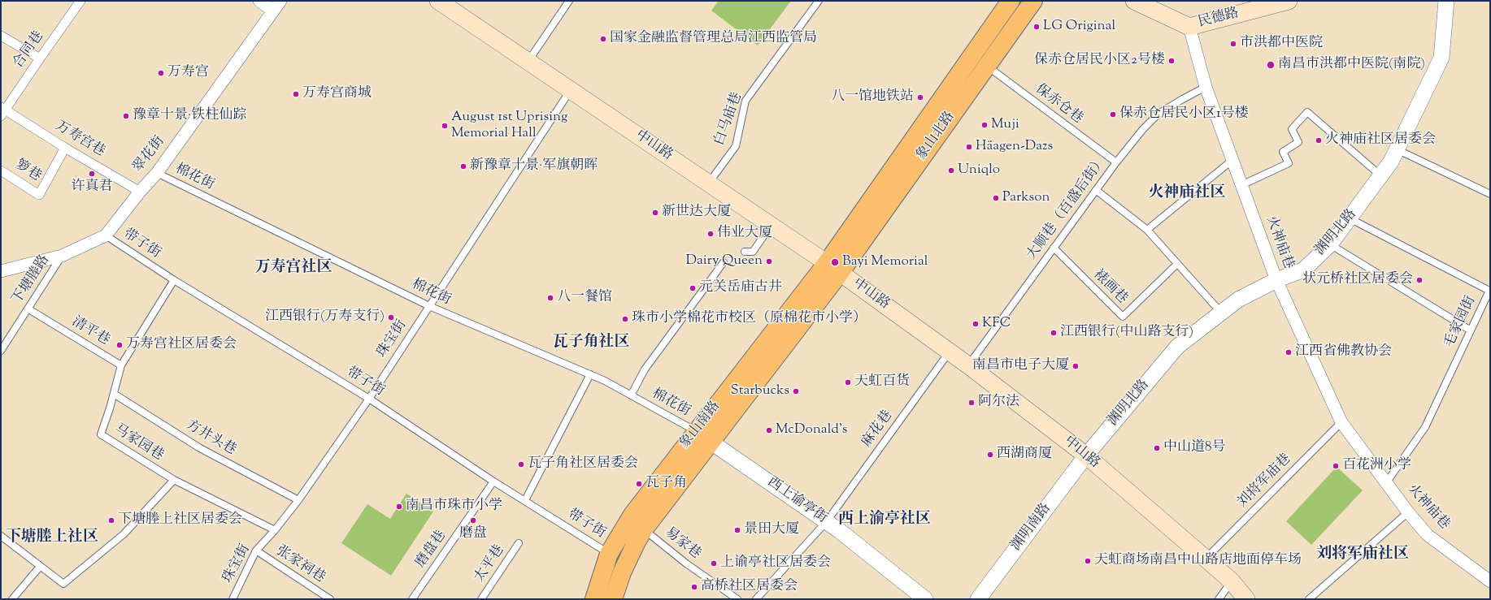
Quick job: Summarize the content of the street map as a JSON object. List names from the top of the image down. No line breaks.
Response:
{"streets":{"main road":["民德路","象山北路","中山路","象山南路"],"street":["合同巷","万寿宫巷","翠花街","箩巷","渊明北路","火神庙巷","西上谕亭街","渊明南路"],"lane":["保赤仓巷","白马庙巷","棉花街","大顺巷（百盛后街）","带子街","下塘塍路","裱画巷","毛家园街","清平巷","珠宝街","麻花巷","方井头巷","马家园巷","刘将军庙巷","易家巷","磨盘巷","太平巷","张家祠巷"]},"crossings":[["民德路","火神庙巷"],["合同巷","万寿宫巷"],["保赤仓巷","象山北路"],["保赤仓巷","大顺巷（百盛后街）"],["白马庙巷","中山路"],["象山北路","中山路"],["象山北路","象山南路"],["万寿宫巷","翠花街"],["万寿宫巷","箩巷"],["中山路","大顺巷（百盛后街）"],["中山路","渊明北路"],["中山路","珠宝街"],["中山路","象山南路"],["中山路","麻花巷"],["中山路","刘将军庙巷"],["中山路","渊明南路"],["翠花街","棉花街"],["翠花街","带子街"],["翠花街","下塘塍路"],["棉花街","珠宝街"],["棉花街","象山南路"],["棉花街","西上谕亭街"],["大顺巷（百盛后街）","火神庙巷"],["大顺巷（百盛后街）","裱画巷"],["渊明北路","火神庙巷"],["渊明北路","毛家园街"],["渊明北路","渊明南路"],["火神庙巷","毛家园街"],["火神庙巷","刘将军庙巷"],["带子街","珠宝街"],["带子街","象山南路"],["带子街","磨盘巷"],["下塘塍路","清平巷"],["清平巷","马家园巷"],["珠宝街","方井头巷"],["珠宝街","马家园巷"],["珠宝街","张家祠巷"],["象山南路","西上谕亭街"],["象山南路","易家巷"],["麻花巷","西上谕亭街"],["方井头巷","马家园巷"]],"districts":["火神庙社区","万寿宫社区","瓦子角社区","西上渝亭社区","下塘塍上社区","刘将军庙社区"],"places":["LG Original","国家金融监督管理总局江西监管局","市洪都中医院","保赤仓居民小区2号楼","南昌市洪都中医院(南院)","万寿宫","万寿宫商城","八一馆地铁站","保赤仓居民小区1号楼","豫章十景·铁柱仙踪","Muji","August 1st Uprising Memorial Hall","火神庙社区居委会","Häagen-Dazs","新豫章十景·军旗朝晖","Uniqlo","许真君","Parkson","新世达大厦","伟业大厦","Dairy Queen","Bayi Memorial","状元桥社区居委会","元关岳庙古井","八一餐馆","江西银行(万寿支行)","珠市小学棉花市校区（原棉花市小学）","KFC","江西银行(中山路支行)","万寿宫社区居委会","江西省佛教协会","南昌市电子大厦","天虹百货","Starbucks","阿尔法","McDonald's","中山道8号","西湖商厦","瓦子角社区居委会","百花洲小学","瓦子角","南昌市珠市小学","下塘塍上社区居委会","磨盘","景田大厦","天虹商场南昌中山路店地面停车场","上谕亭社区居委会","高桥社区居委会"]}
